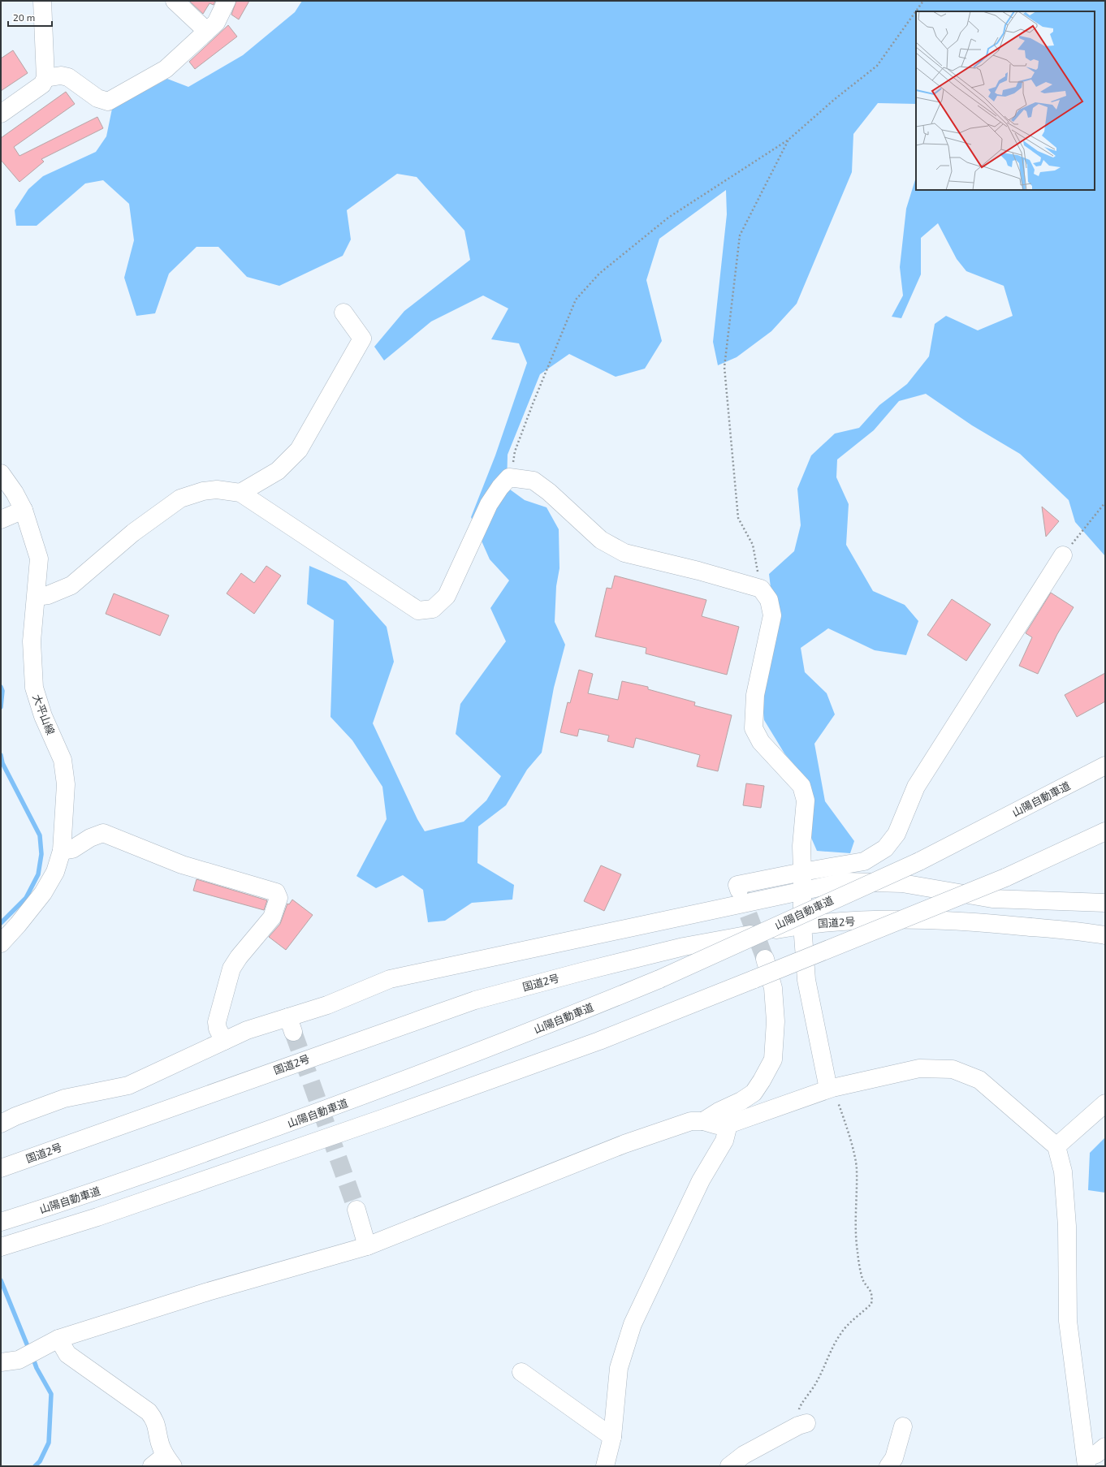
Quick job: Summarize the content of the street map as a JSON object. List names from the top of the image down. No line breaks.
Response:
{"streets":{"main road":["大平山線","山陽自動車道","国道2号"]},"scale_bar":"20 m"}
